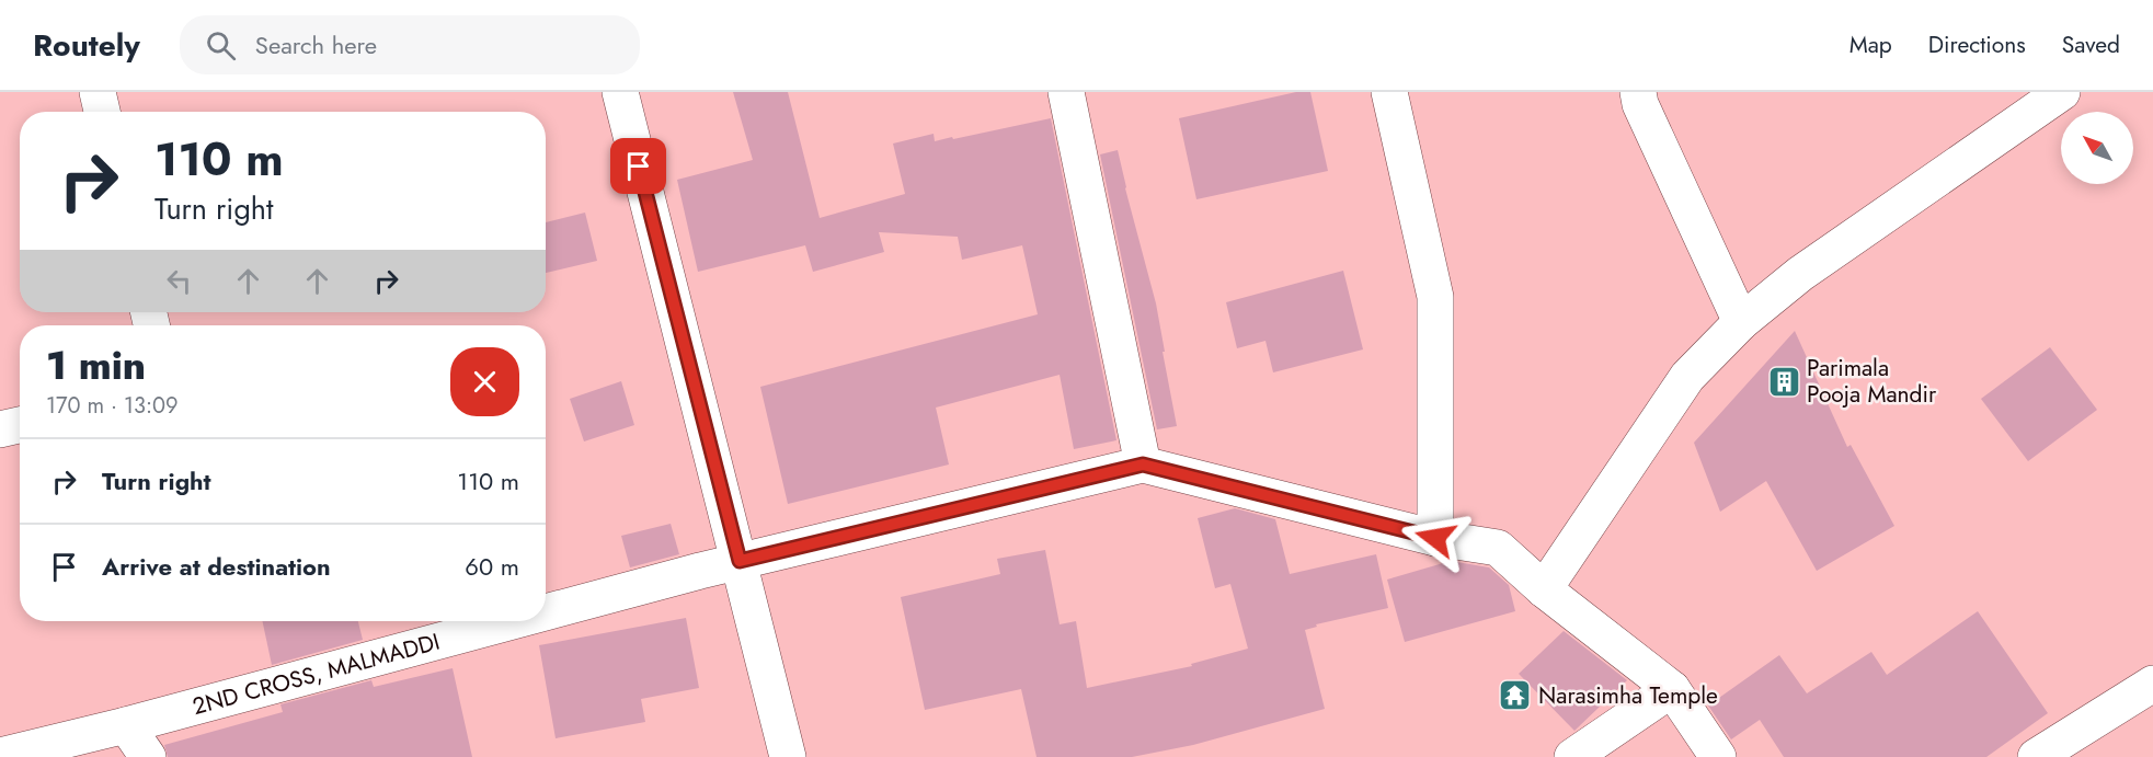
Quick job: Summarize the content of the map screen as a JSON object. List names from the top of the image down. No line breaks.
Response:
{"streets":{"street":["2ND CROSS, MALMADDI"]},"places":{"building":["Parimala Pooja Mandir"],"temple":["Narasimha Temple"]},"north":"top left","page":{"header":"Routely","search":"Search here","nav":["Map","Directions","Saved"],"turn":["110 m","Turn right"],"heading":["1 min","170 m · 13:09"],"list":[{"name":"Turn right","value":"110 m"},{"name":"Arrive at destination","value":"60 m"}]}}
